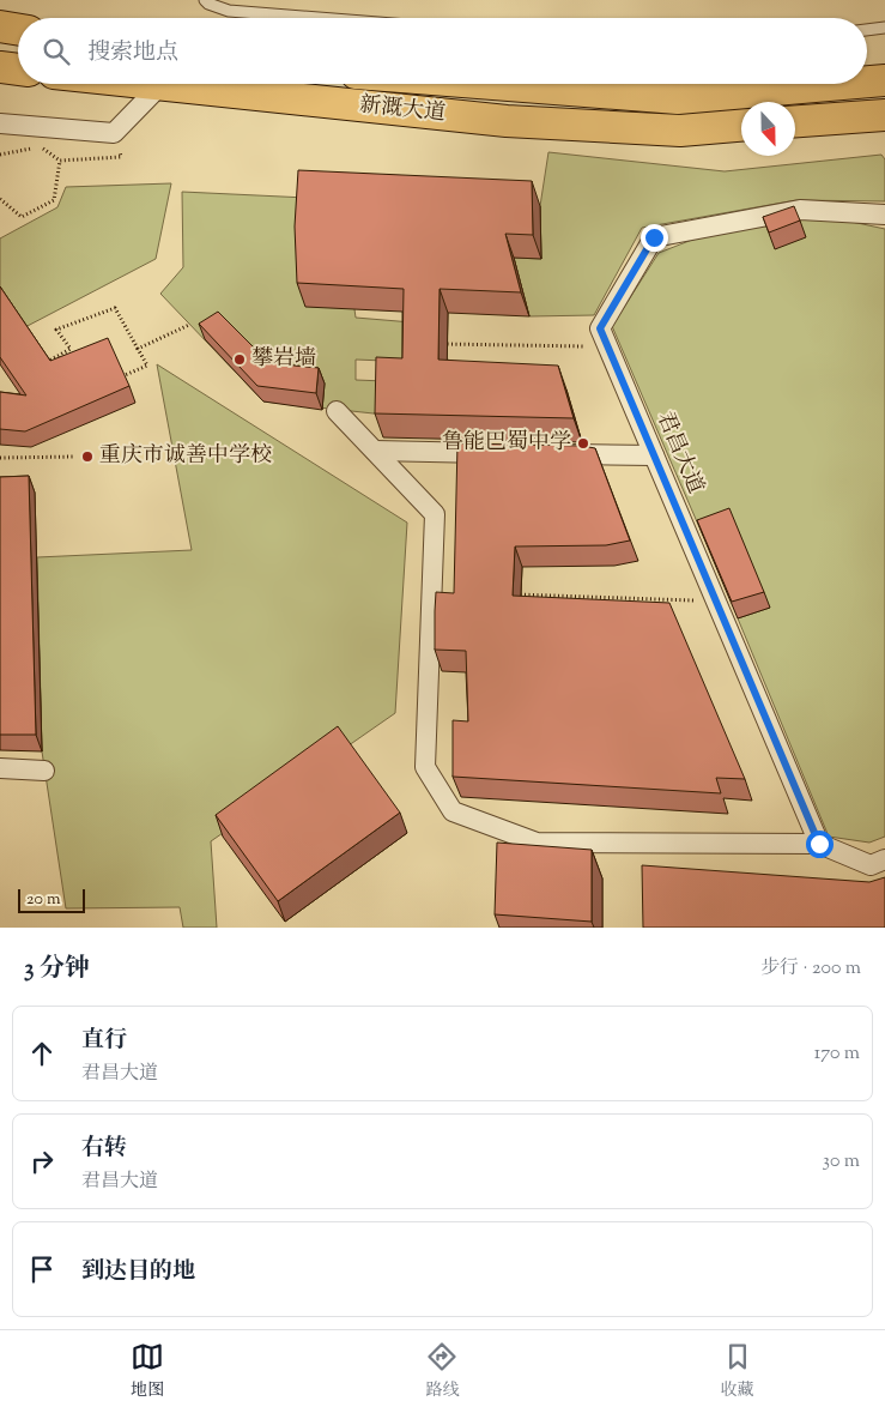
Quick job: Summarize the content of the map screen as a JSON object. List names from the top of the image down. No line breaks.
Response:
{"streets":{"main road":["新溉大道"],"street":["君昌大道"]},"places":["攀岩墙","鲁能巴蜀中学","重庆市诚善中学校"],"scale_bar":"20 m","north":"bottom","page":{"search":"搜索地点","scale":"20 m","heading":["3 分钟","步行 · 200 m"],"list":[["直行","君昌大道","170 m"],["右转","君昌大道","30 m"],"到达目的地"],"nav":["地图","路线","收藏"]}}
